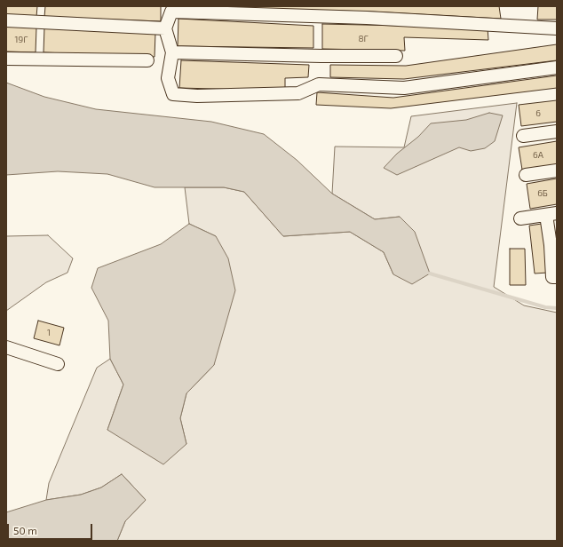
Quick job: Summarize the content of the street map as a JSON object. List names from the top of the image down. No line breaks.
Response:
{"house_numbers":["8Г","19Г","6","6А","6Б","1"],"scale_bar":"50 m"}
